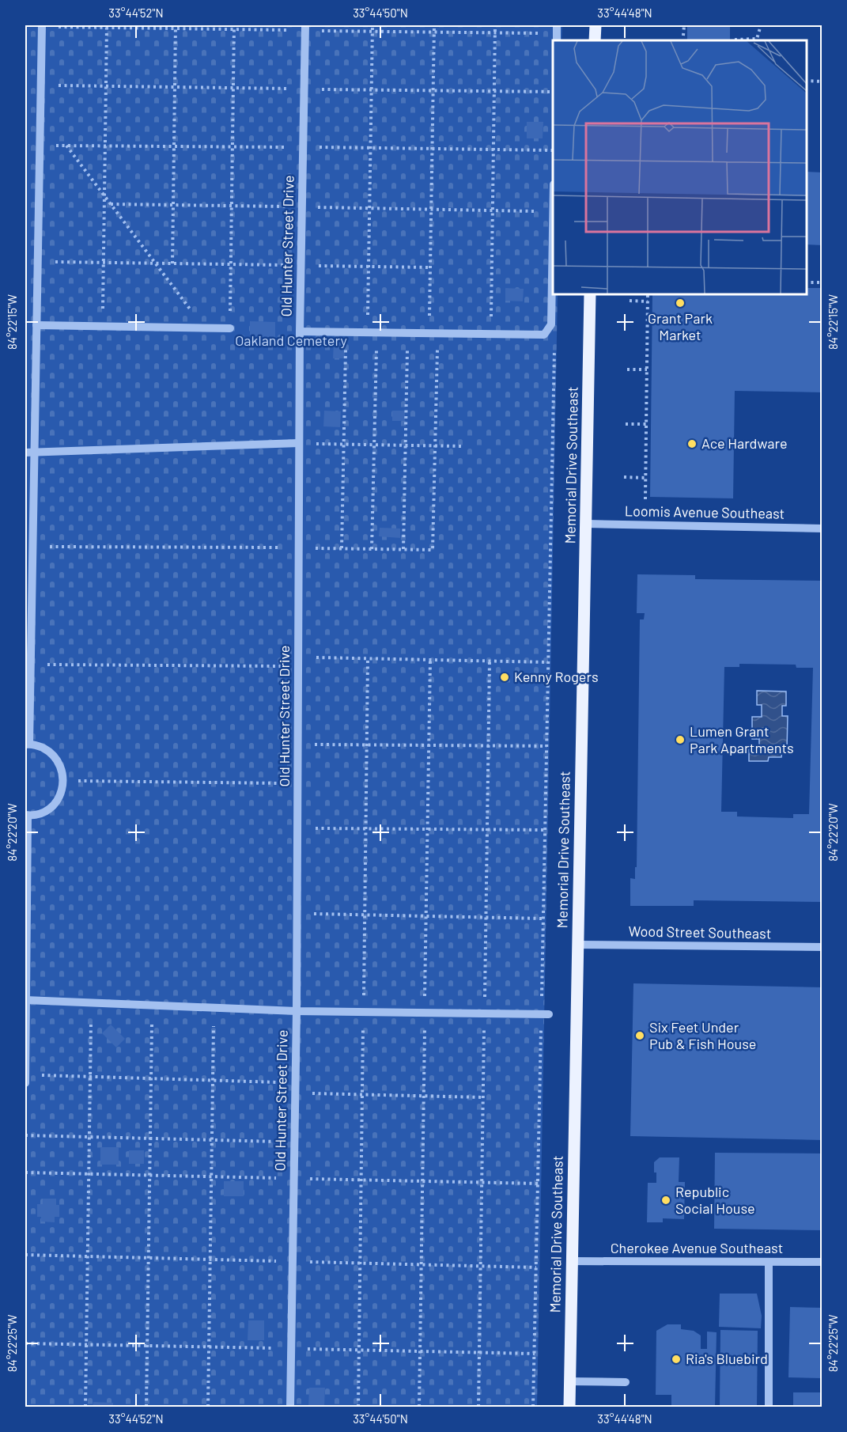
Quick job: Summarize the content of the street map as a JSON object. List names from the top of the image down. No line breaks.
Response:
{"streets":{"main road":["Memorial Drive Southeast"],"street":["Old Hunter Street Drive","Loomis Avenue Southeast","Wood Street Southeast","Cherokee Avenue Southeast"]},"crossings":[["Memorial Drive Southeast","Loomis Avenue Southeast"],["Memorial Drive Southeast","Wood Street Southeast"],["Memorial Drive Southeast","Cherokee Avenue Southeast"]],"parks":["Oakland Cemetery"],"places":["Grant Park Market","Ace Hardware","Kenny Rogers","Lumen Grant Park Apartments","Six Feet Under Pub & Fish House","Republic Social House","Ria's Bluebird"],"coordinates":["33°44'52\"N","33°44'50\"N","33°44'48\"N","84°22'15\"W","84°22'20\"W","84°22'25\"W"]}
